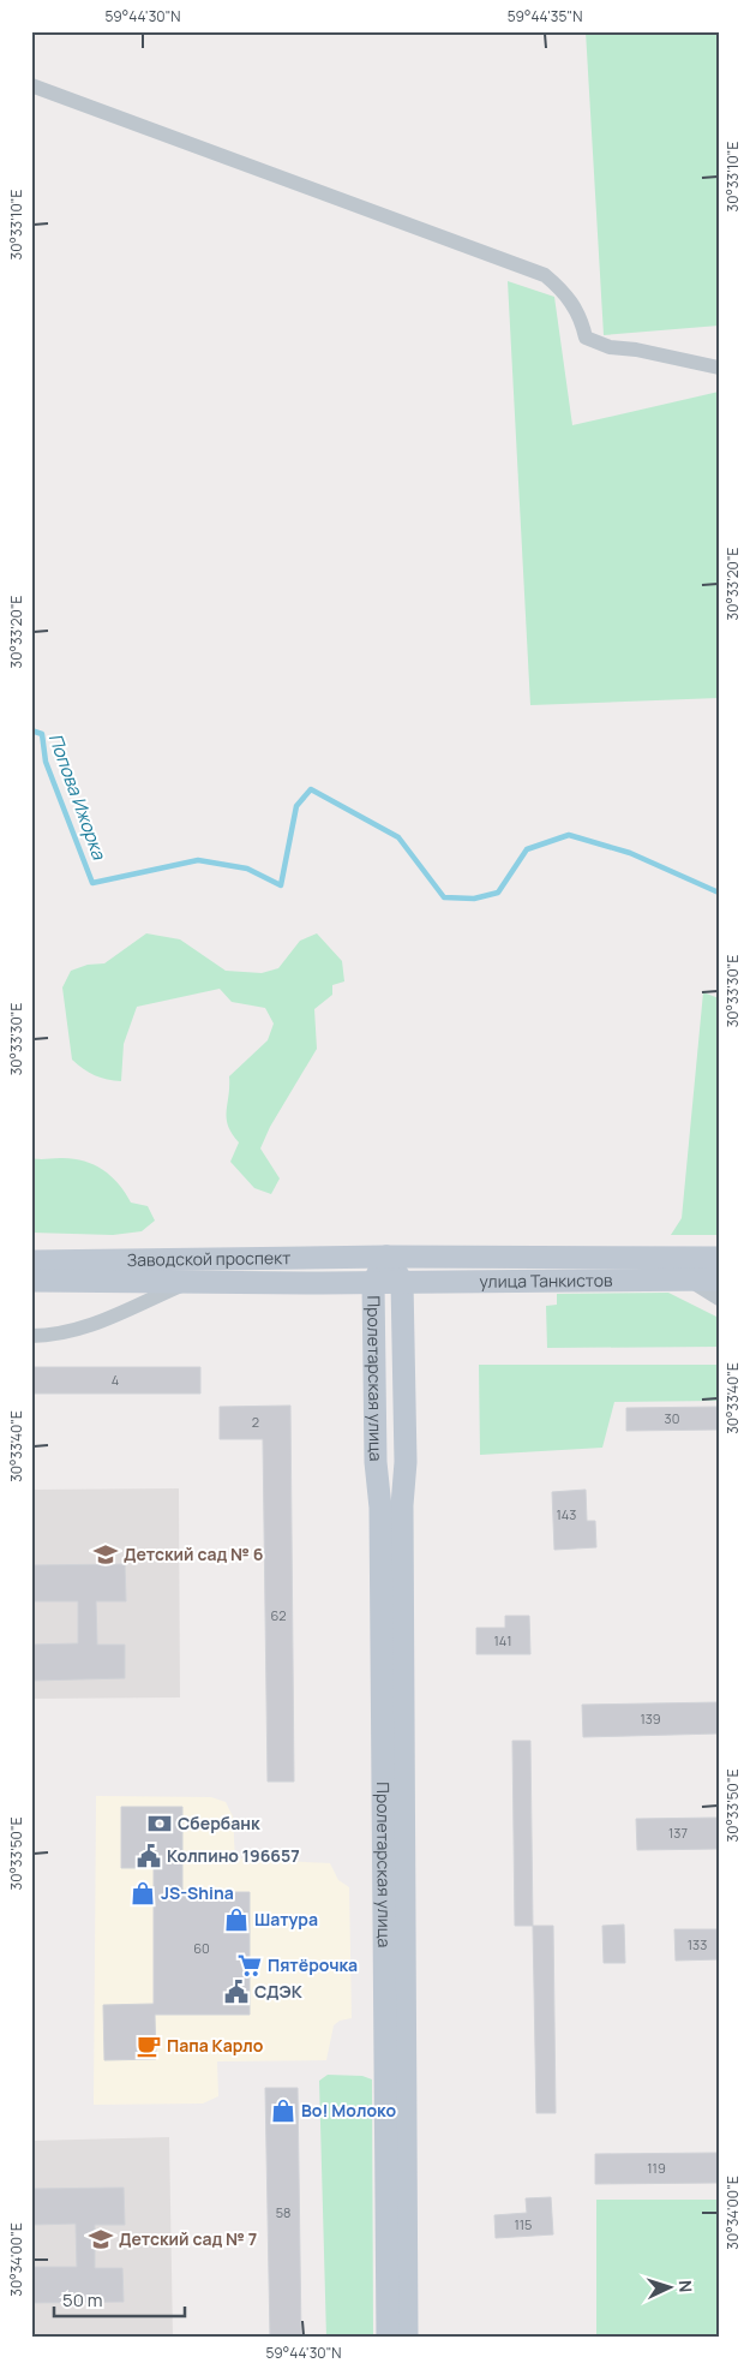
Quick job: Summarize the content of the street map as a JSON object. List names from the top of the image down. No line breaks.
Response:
{"streets":{"main road":["Заводской проспект","улица Танкистов","Пролетарская улица"]},"crossings":[["Заводской проспект","улица Танкистов"],["Заводской проспект","Пролетарская улица"],["улица Танкистов","Пролетарская улица"]],"water":["Попова Ижорка"],"places":{"school or university":["Детский сад № 6","Детский сад № 7"],"bank":["Сбербанк"],"public building":["Колпино 196657","СДЭК"],"shop":["JS-Shina","Шатура","Во! Молоко"],"supermarket":["Пятёрочка"],"cafe":["Папа Карло"]},"house_numbers":["4","30","2","143","62","141","139","137","133","60","119","58","115"],"scale_bar":"50 m","north":"right","coordinates":["59°44'30\"N","59°44'35\"N","30°33'10\"E","30°33'20\"E","30°33'30\"E","30°33'40\"E","30°33'50\"E","30°34'00\"E"]}
